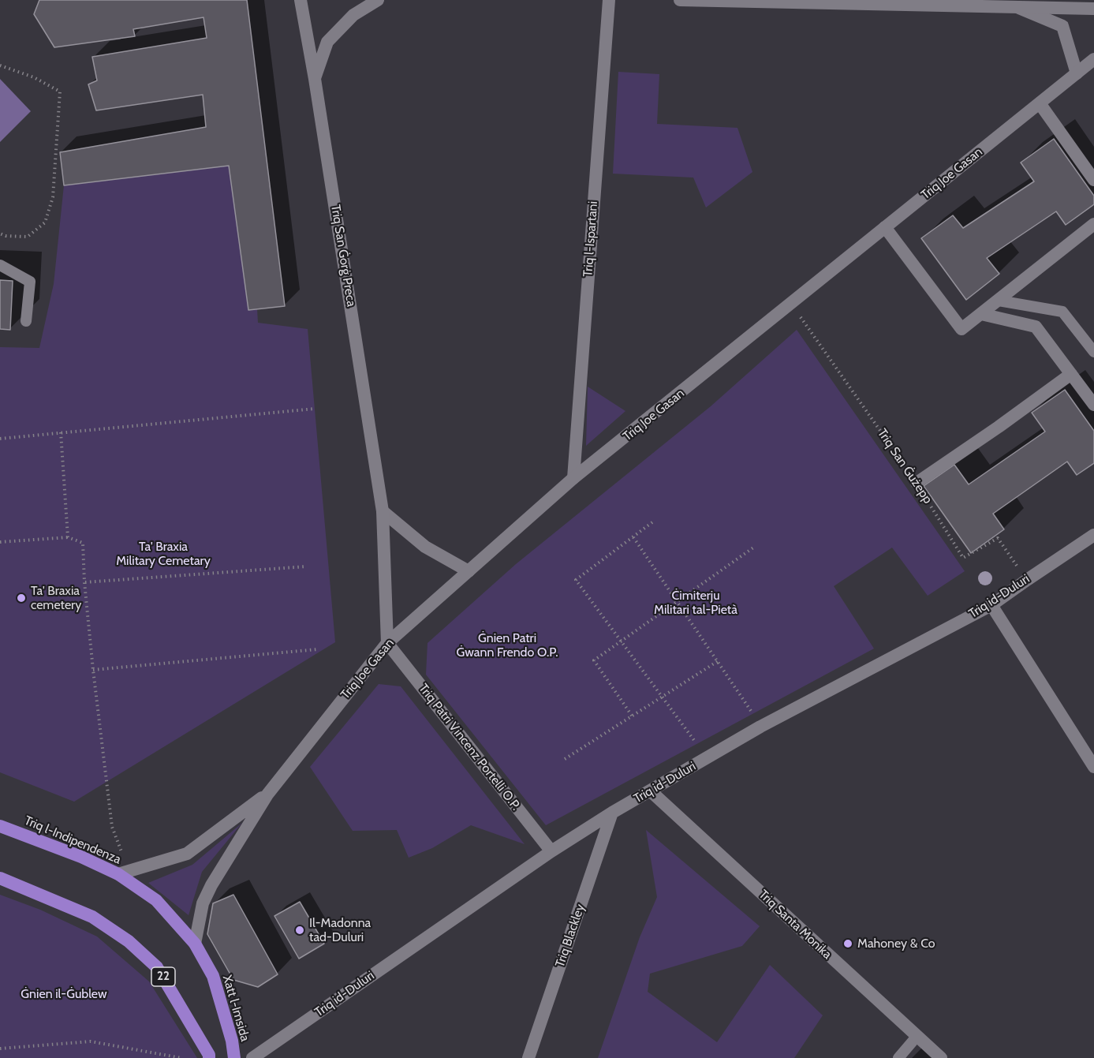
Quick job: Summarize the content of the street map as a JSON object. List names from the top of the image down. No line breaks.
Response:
{"streets":{"highway":["Triq l-Indipendenza","22","Xatt l-Imsida"],"street":["Triq Joe Gasan","Triq l-Ispartani","Triq San Ġorġ Preca","Triq id-Duluri","Triq Patri Vincenz Portelli O.P.","Triq Santa Monika","Triq Blackley"],"path":["Triq San Ġużepp"]},"crossings":[["Triq Joe Gasan","Triq l-Ispartani"],["Triq Joe Gasan","Triq San Ġorġ Preca"],["Triq Joe Gasan","Triq San Ġużepp"],["Triq Joe Gasan","Triq Patri Vincenz Portelli O.P."],["Triq Joe Gasan","Triq l-Indipendenza"],["Triq Joe Gasan","Xatt l-Imsida"],["Triq San Ġorġ Preca","Triq Patri Vincenz Portelli O.P."],["Triq San Ġużepp","Triq id-Duluri"],["Triq id-Duluri","Triq Patri Vincenz Portelli O.P."],["Triq id-Duluri","Triq Santa Monika"],["Triq id-Duluri","Triq Blackley"],["Triq l-Indipendenza","Xatt l-Imsida"]],"parks":["Ta' Braxia Military Cemetary","Ċimiterju Militari tal-Pietà","Ġnien Patri Ġwann Frendo O.P.","Ġnien il-Ġublew"],"places":["Ta' Braxia cemetery","Il-Madonna tad-Duluri","Mahoney & Co"]}
